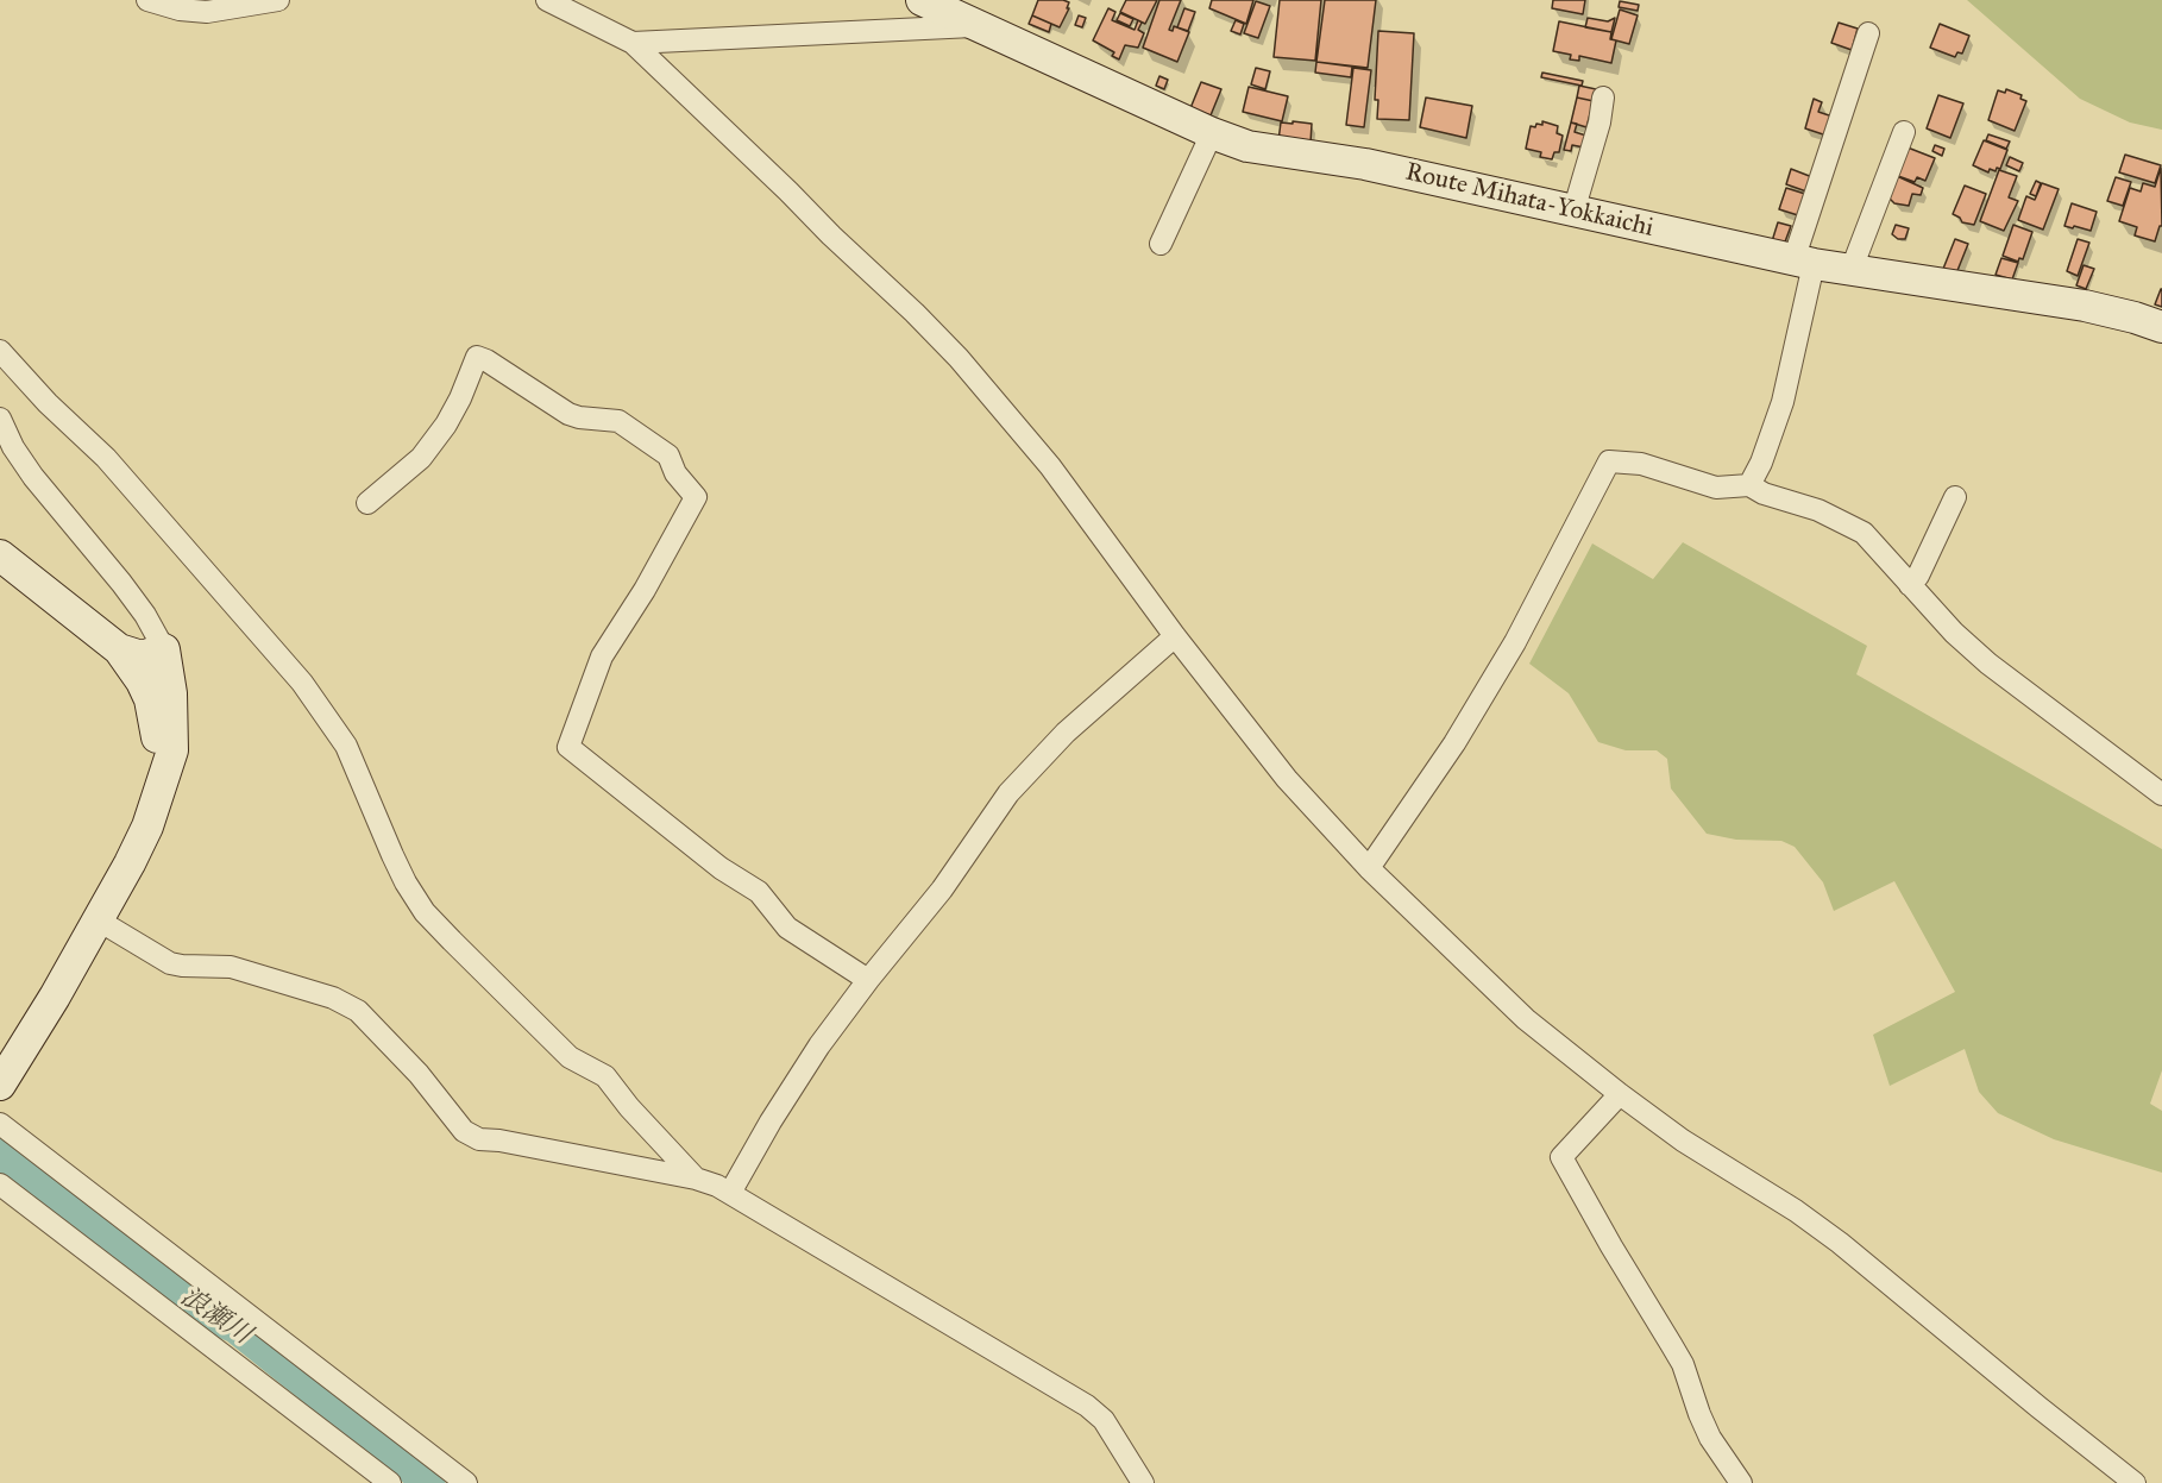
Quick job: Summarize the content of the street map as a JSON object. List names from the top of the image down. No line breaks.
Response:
{"streets":{"main road":["Route Mihata-Yokkaichi"]},"water":["浪瀬川"]}
